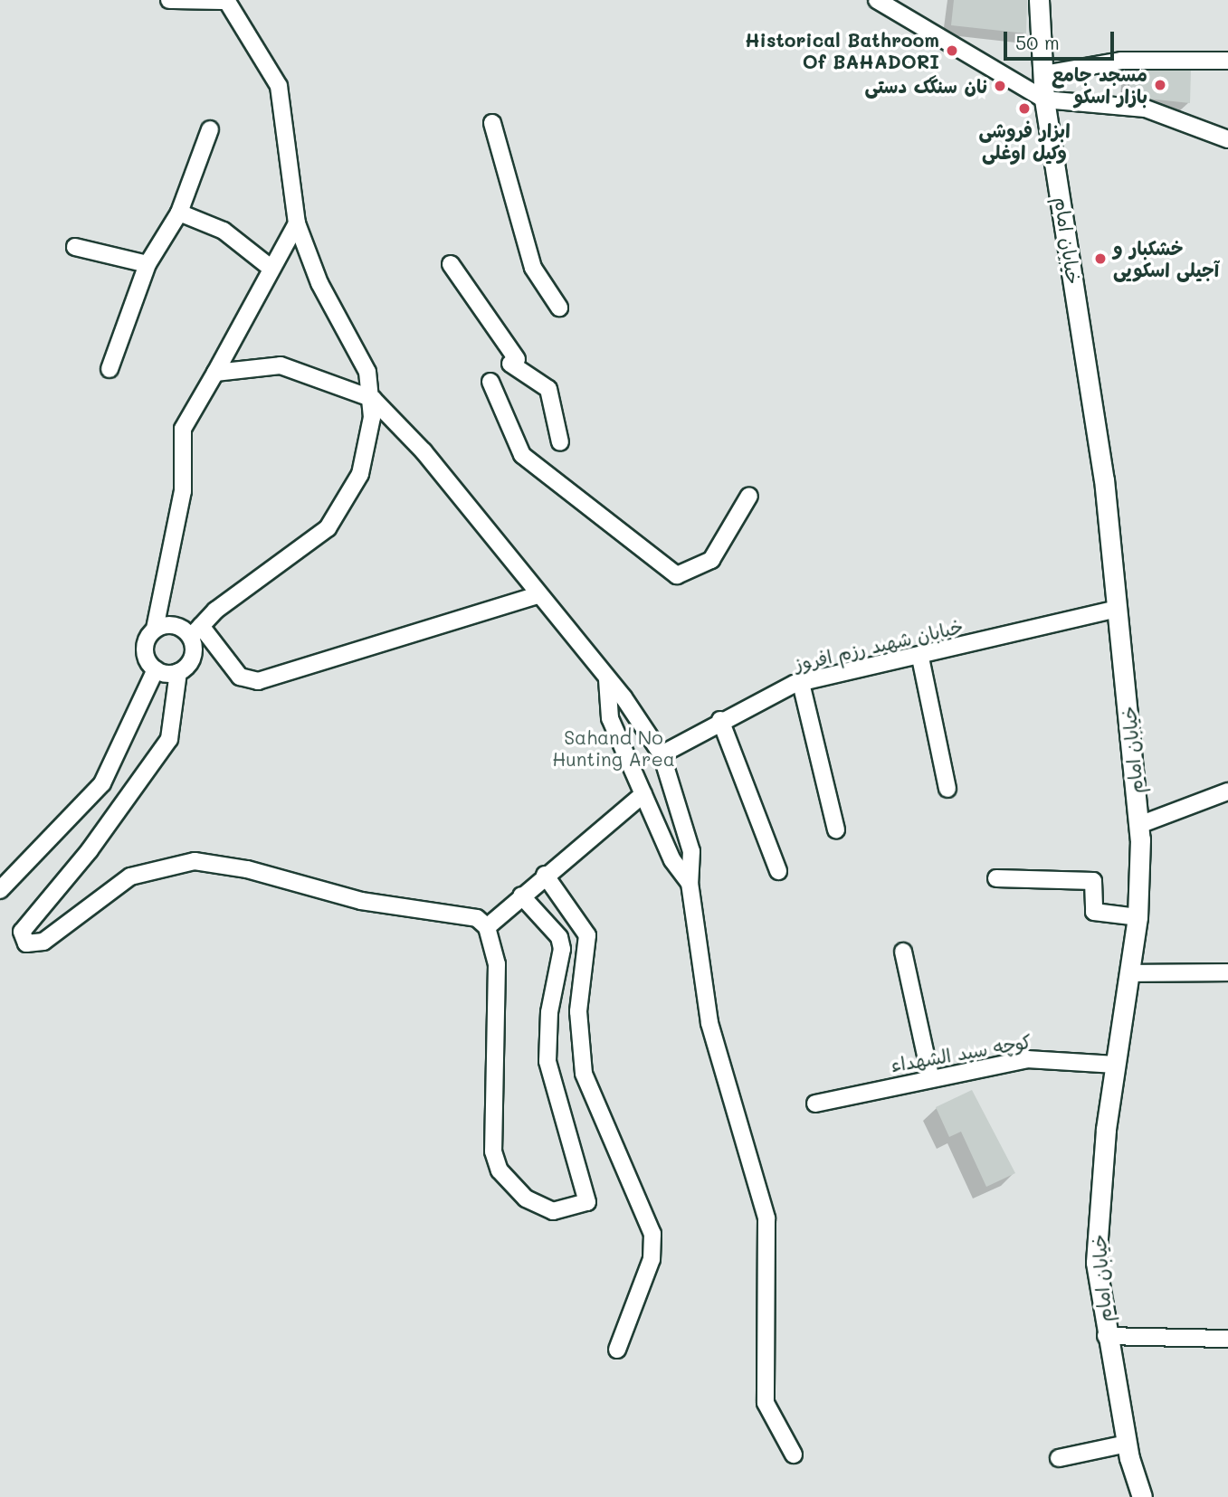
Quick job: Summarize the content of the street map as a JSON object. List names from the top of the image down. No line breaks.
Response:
{"streets":{"street":["خیابان امام","خیابان شهید رزم افروز","کوچه سید الشهداء"]},"crossings":[["خیابان امام","خیابان شهید رزم افروز"],["خیابان امام","کوچه سید الشهداء"]],"parks":["Sahand No Hunting Area"],"places":["Historical Bathroom Of BAHADORI","مسجد جامع بازار اسکو","نان سنگک دستی","ابزار فروشی وکیل اوغلی","خشکبار و آجیلی اسکویی"],"scale_bar":"50 m"}
